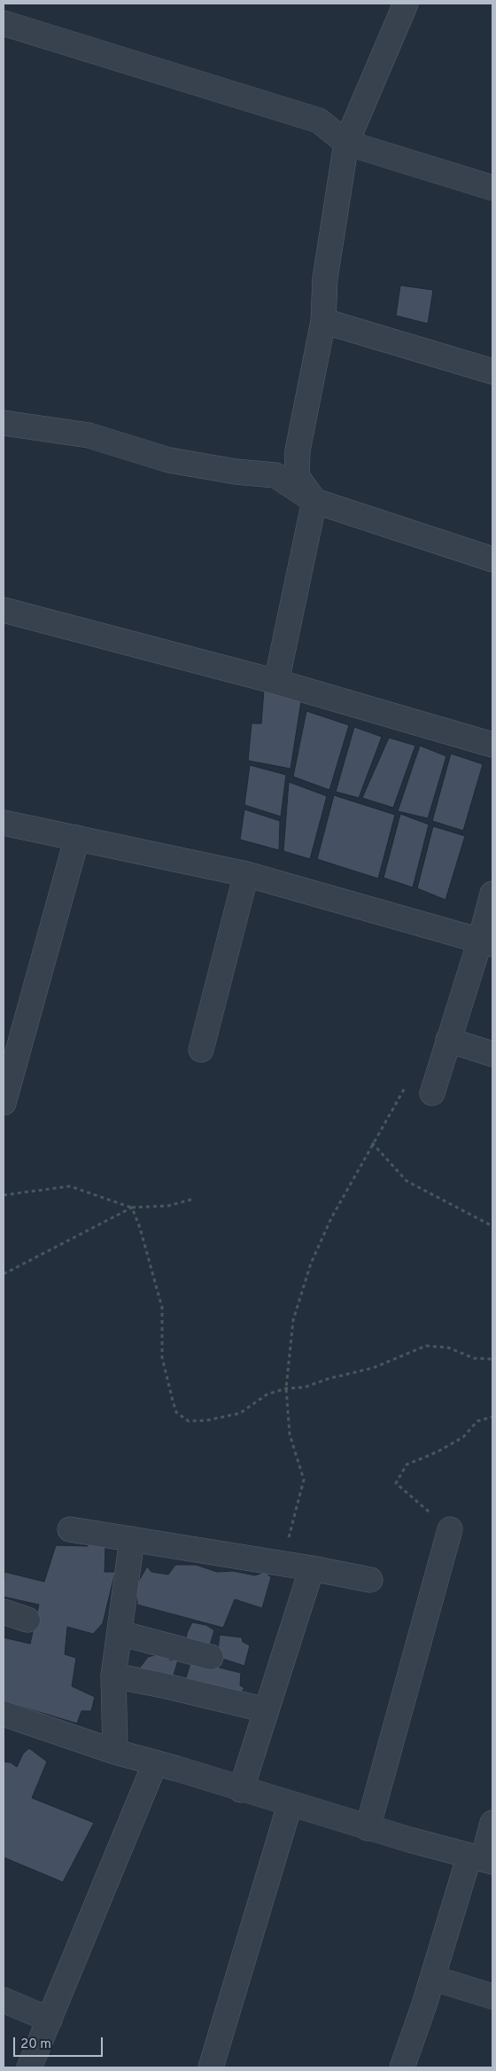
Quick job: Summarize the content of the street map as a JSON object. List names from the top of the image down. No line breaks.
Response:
{"scale_bar":"20 m"}
